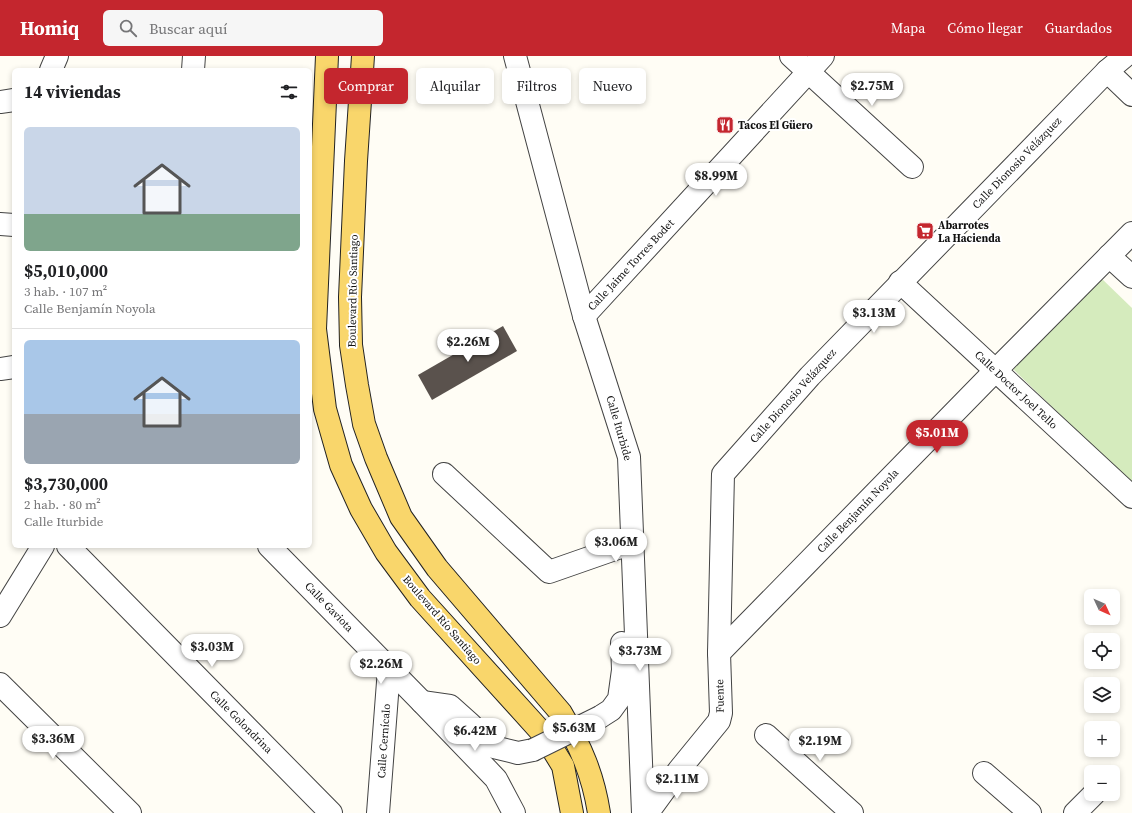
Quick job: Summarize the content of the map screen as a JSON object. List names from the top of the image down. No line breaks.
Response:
{"streets":{"main road":["Boulevard Río Santiago"],"street":["Calle Dionosio Velázquez","Calle Jaime Torres Bodet","Calle Doctor Joel Tello","Calle Iturbide","Calle Benjamín Noyola","Calle Gaviota","Fuente","Calle Golondrina","Calle Cernícalo"]},"crossings":[["Calle Dionosio Velázquez","Calle Doctor Joel Tello"],["Calle Dionosio Velázquez","Calle Benjamín Noyola"],["Calle Dionosio Velázquez","Fuente"],["Calle Jaime Torres Bodet","Calle Iturbide"],["Calle Doctor Joel Tello","Calle Benjamín Noyola"],["Calle Iturbide","Fuente"],["Calle Benjamín Noyola","Fuente"],["Calle Gaviota","Calle Cernícalo"]],"places":{"restaurant":["Tacos El Güero"],"supermarket":["Abarrotes La Hacienda"]},"north":"bottom right","page":{"header":"Homiq","search":"Buscar aquí","nav":["Mapa","Cómo llegar","Guardados"],"chip":["Comprar","Alquilar","Filtros","Nuevo"],"heading":"14 viviendas","price":["$2.75M","$8.99M","$3.13M","$2.26M","$5.01M","$3.06M","$3.03M","$3.73M","$2.26M","$5.63M","$6.42M","$3.36M","$2.19M","$2.11M"],"list":[{"name":"$5,010,000","note":"3 hab. · 107 m² · Calle Benjamín Noyola"},{"name":"$3,730,000","note":"2 hab. · 80 m² · Calle Iturbide"}],"map_buttons":["+","−"]}}
